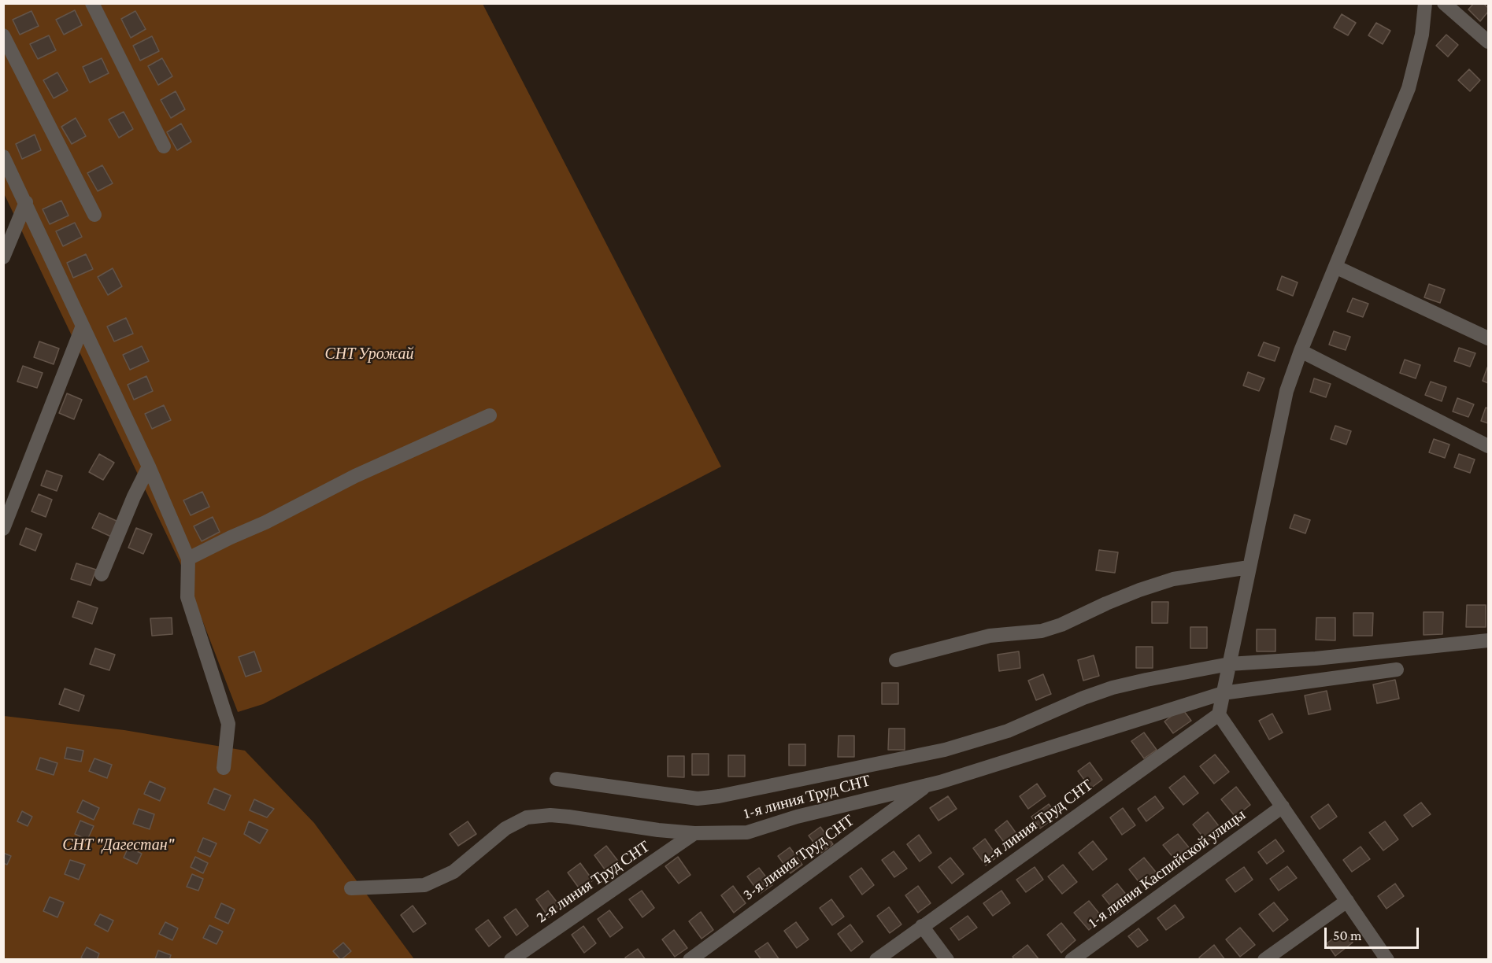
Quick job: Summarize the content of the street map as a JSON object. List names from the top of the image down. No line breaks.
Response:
{"streets":{"street":["1-я линия Труд СНТ","4-я линия Труд СНТ","3-я линия Труд СНТ","1-я линия Каспийской улицы","2-я линия Труд СНТ"]},"crossings":[["1-я линия Труд СНТ","3-я линия Труд СНТ"],["1-я линия Труд СНТ","2-я линия Труд СНТ"]],"parks":["СНТ Урожай","СНТ \"Дагестан\""],"scale_bar":"50 m"}
